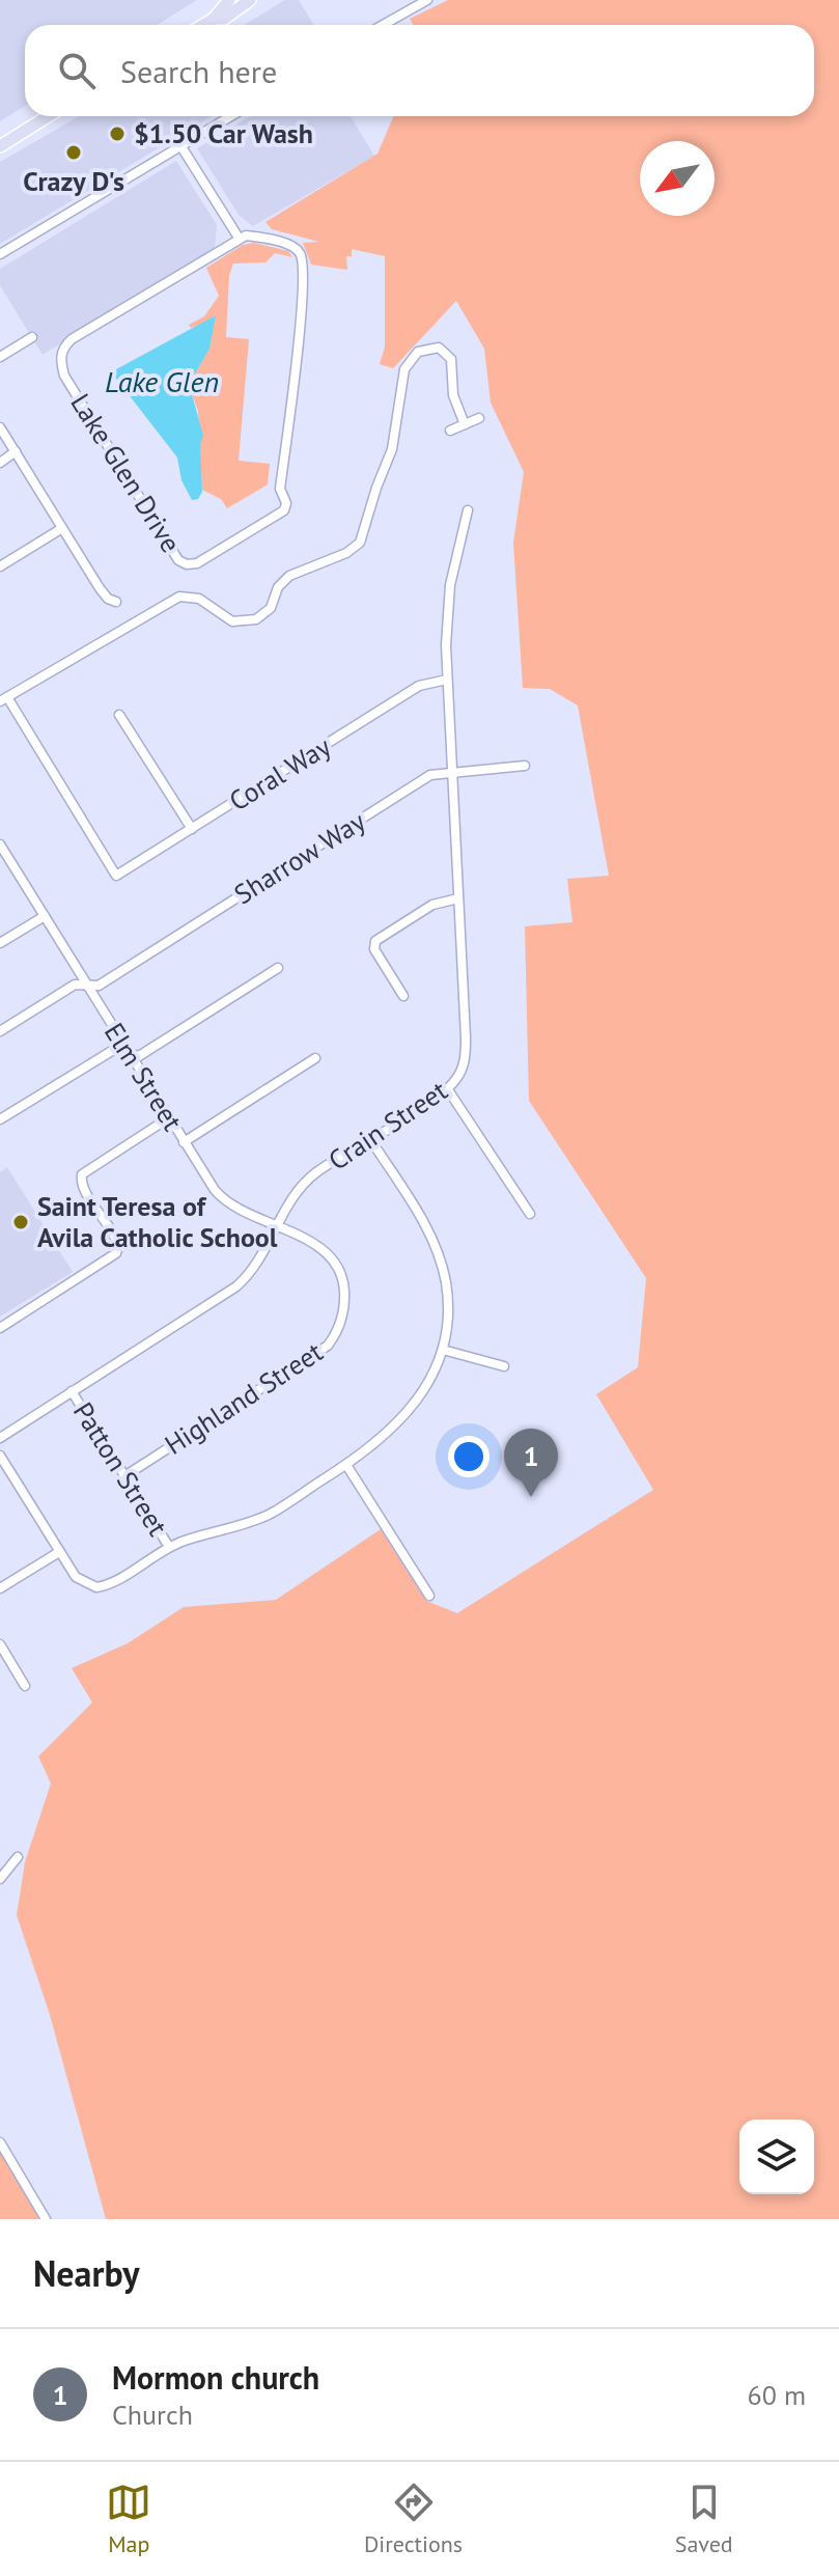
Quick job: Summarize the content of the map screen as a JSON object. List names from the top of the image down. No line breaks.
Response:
{"streets":{"street":["Lake Glen Drive","Coral Way","Sharrow Way","Elm Street","Crain Street","Highland Street","Patton Street"]},"crossings":[["Coral Way","Crain Street"],["Sharrow Way","Elm Street"],["Sharrow Way","Crain Street"],["Elm Street","Crain Street"],["Elm Street","Highland Street"],["Crain Street","Patton Street"],["Highland Street","Patton Street"]],"water":["Lake Glen"],"places":["$1.50 Car Wash","Crazy D's","Saint Teresa of Avila Catholic School"],"north":"bottom left","page":{"search":"Search here","pins":"1","heading":"Nearby","list":[{"mark":"1","name":"Mormon church","note":"Church","value":"60 m"}],"nav":["Map","Directions","Saved"]}}
